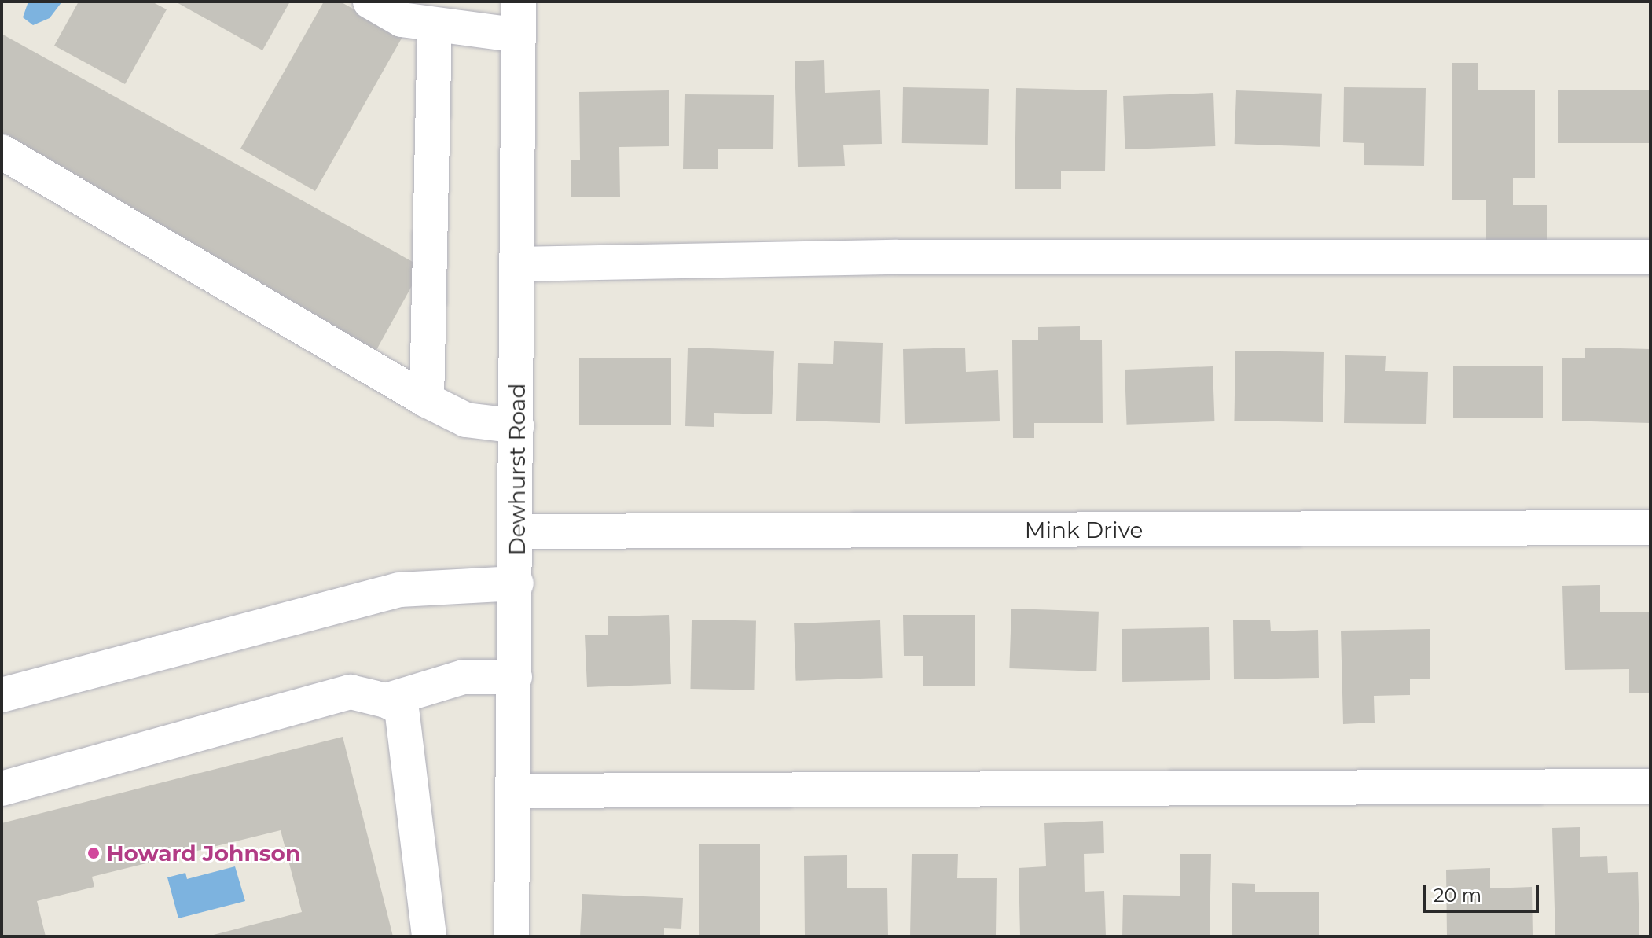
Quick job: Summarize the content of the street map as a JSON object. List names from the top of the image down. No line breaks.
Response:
{"streets":{"street":["Dewhurst Road","Mink Drive"]},"crossings":[["Dewhurst Road","Mink Drive"]],"places":["Howard Johnson"],"scale_bar":"20 m"}
